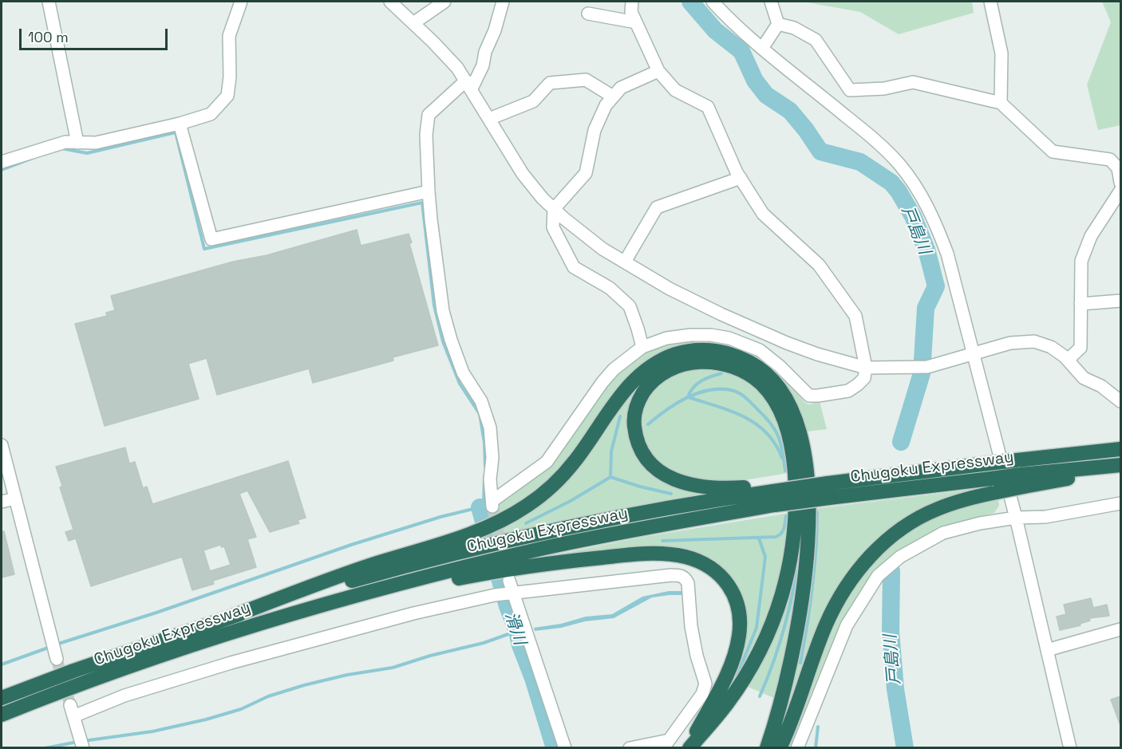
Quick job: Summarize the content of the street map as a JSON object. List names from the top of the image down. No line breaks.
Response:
{"streets":{"highway":["Chugoku Expressway"]},"water":["戸島川","滑川"],"scale_bar":"100 m"}
